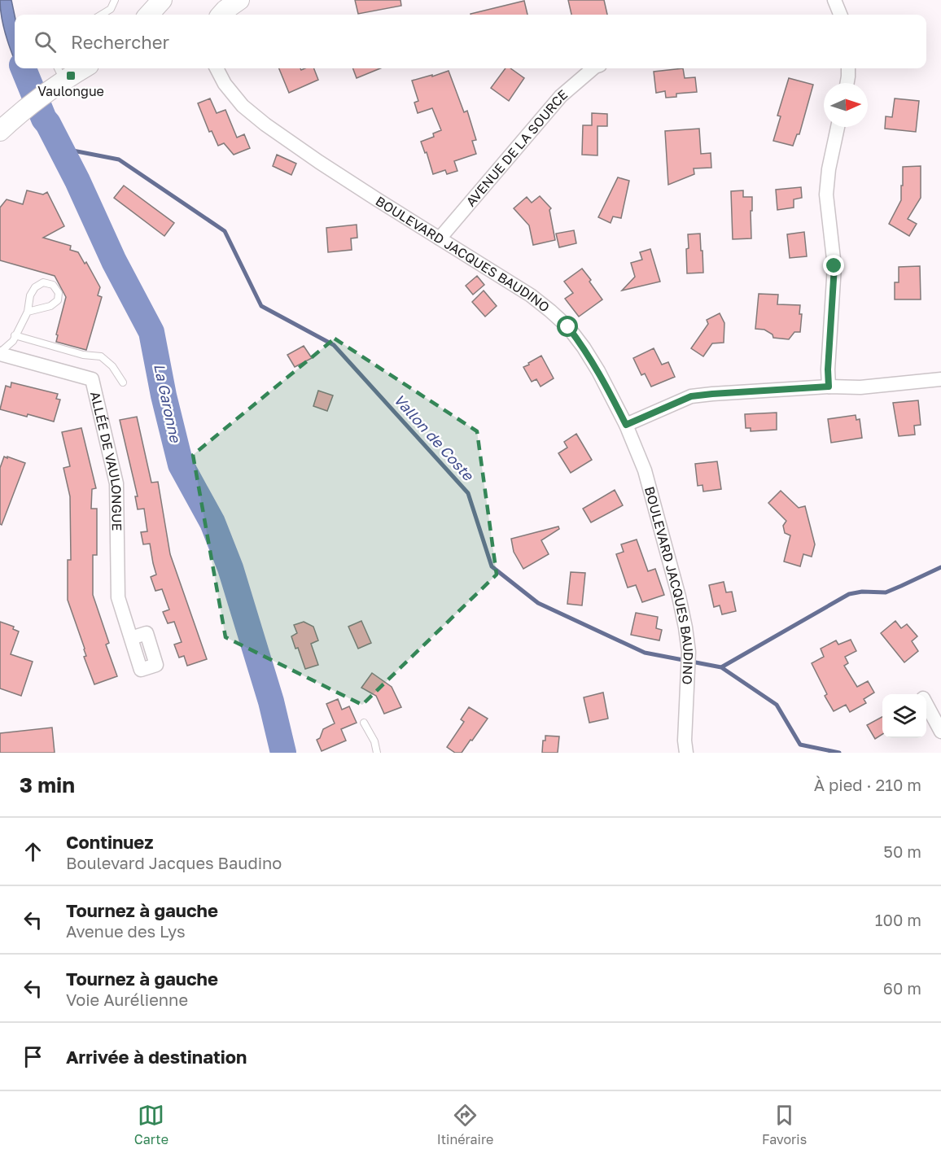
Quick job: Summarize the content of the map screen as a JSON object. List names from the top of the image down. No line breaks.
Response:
{"streets":{"street":["AVENUE DE LA SOURCE","BOULEVARD JACQUES BAUDINO","ALLÉE DE VAULONGUE"]},"crossings":[["AVENUE DE LA SOURCE","BOULEVARD JACQUES BAUDINO"]],"water":["La Garonne","Vallon de Coste"],"places":{"transit":["Vaulongue"]},"north":"right","page":{"search":"Rechercher","heading":["3 min","À pied · 210 m"],"list":[["Continuez","Boulevard Jacques Baudino","50 m"],["Tournez à gauche","Avenue des Lys","100 m"],["Tournez à gauche","Voie Aurélienne","60 m"],"Arrivée à destination"],"nav":["Carte","Itinéraire","Favoris"]}}
